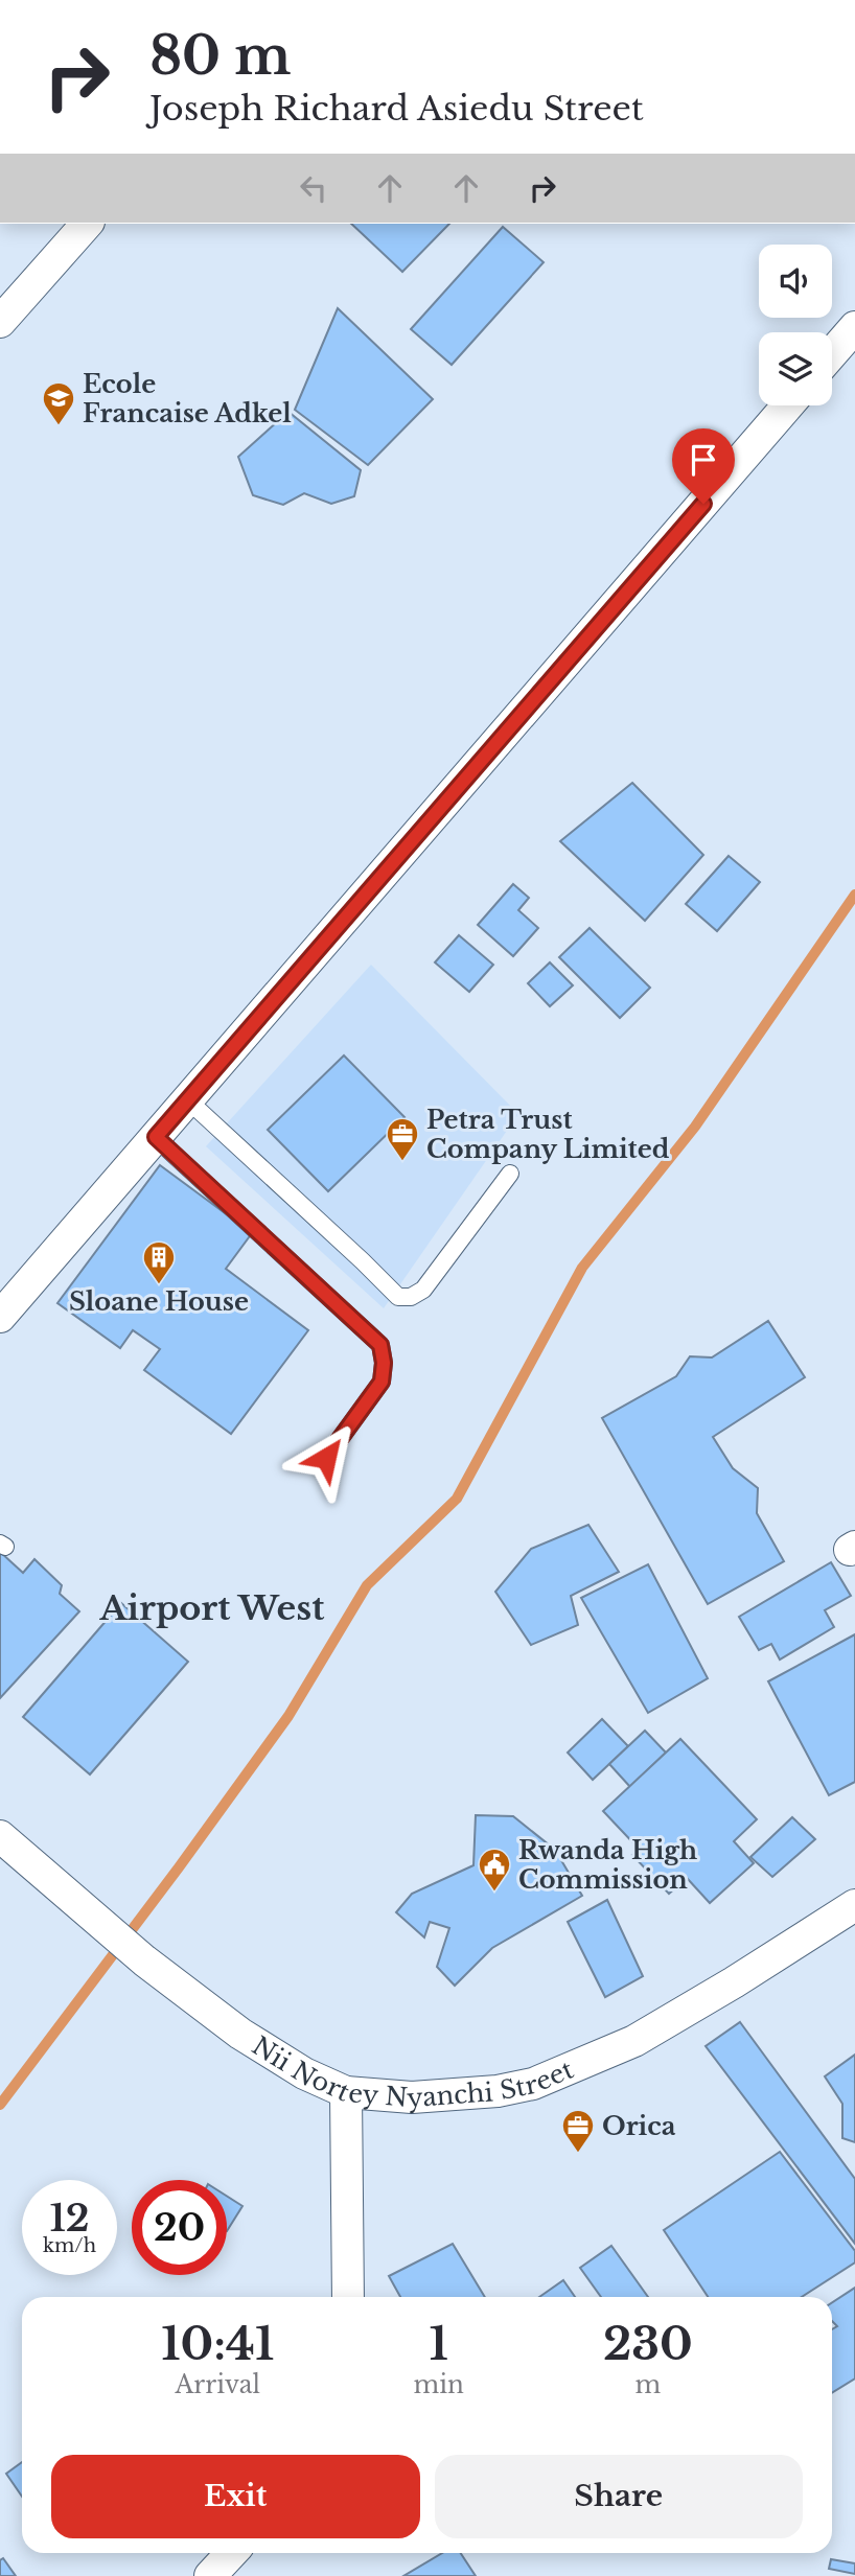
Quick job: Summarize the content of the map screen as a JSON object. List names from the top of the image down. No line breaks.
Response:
{"streets":{"street":["Nii Nortey Nyanchi Street"]},"districts":["Airport West"],"places":{"school or university":["Ecole Francaise Adkel"],"office":["Petra Trust Company Limited","Orica"],"building":["Sloane House"],"public building":["Rwanda High Commission"]},"page":{"turn":["80 m","Joseph Richard Asiedu Street"],"speed":"12 km/h","limit":"20","eta":["10:41","Arrival","1","min","230","m"],"buttons":["Exit","Share"]}}
